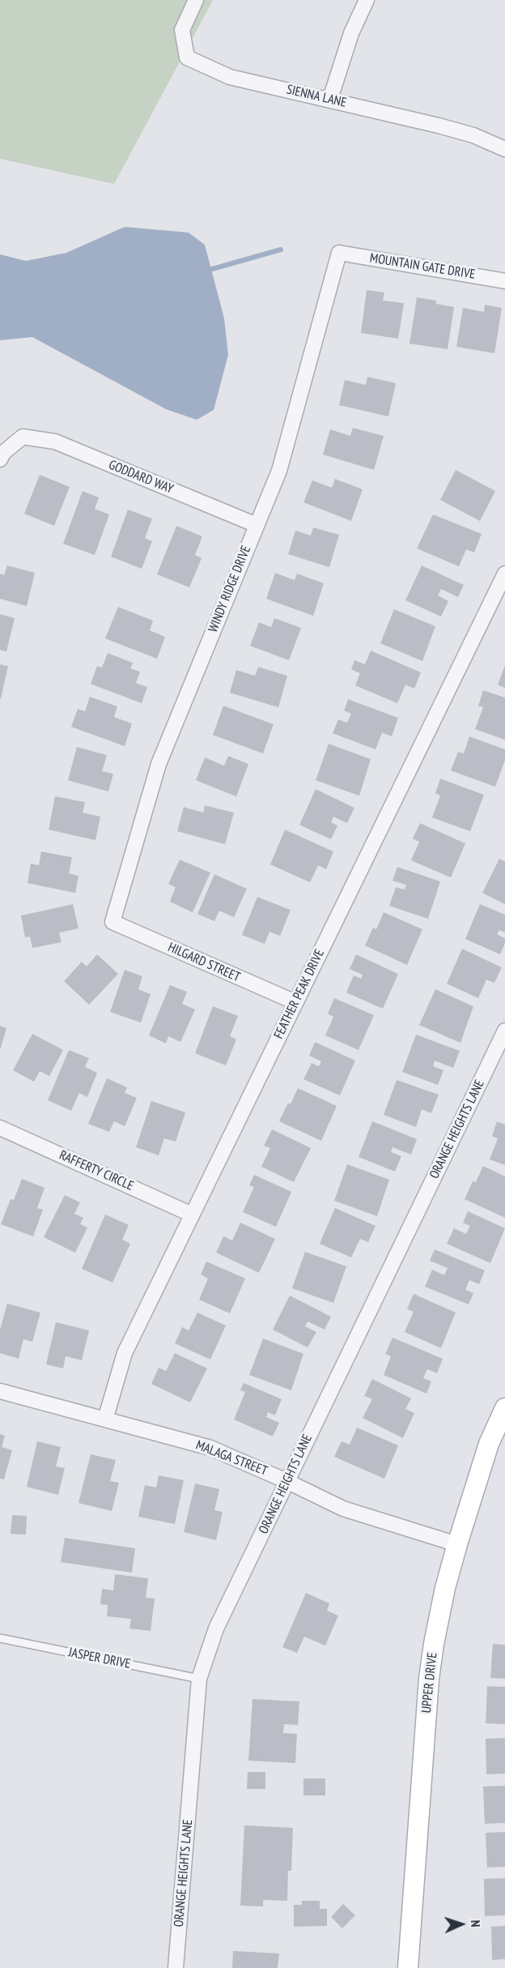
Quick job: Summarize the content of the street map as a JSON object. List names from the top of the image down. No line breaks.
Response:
{"streets":{"main road":["UPPER DRIVE"],"street":["SIENNA LANE","MOUNTAIN GATE DRIVE","GODDARD WAY","WINDY RIDGE DRIVE","HILGARD STREET","FEATHER PEAK DRIVE","ORANGE HEIGHTS LANE","RAFFERTY CIRCLE","MALAGA STREET"],"lane":["JASPER DRIVE"]},"crossings":[["MOUNTAIN GATE DRIVE","WINDY RIDGE DRIVE"],["GODDARD WAY","WINDY RIDGE DRIVE"],["WINDY RIDGE DRIVE","HILGARD STREET"],["HILGARD STREET","FEATHER PEAK DRIVE"],["FEATHER PEAK DRIVE","RAFFERTY CIRCLE"],["FEATHER PEAK DRIVE","MALAGA STREET"],["ORANGE HEIGHTS LANE","MALAGA STREET"],["ORANGE HEIGHTS LANE","JASPER DRIVE"],["MALAGA STREET","UPPER DRIVE"]],"north":"right"}
